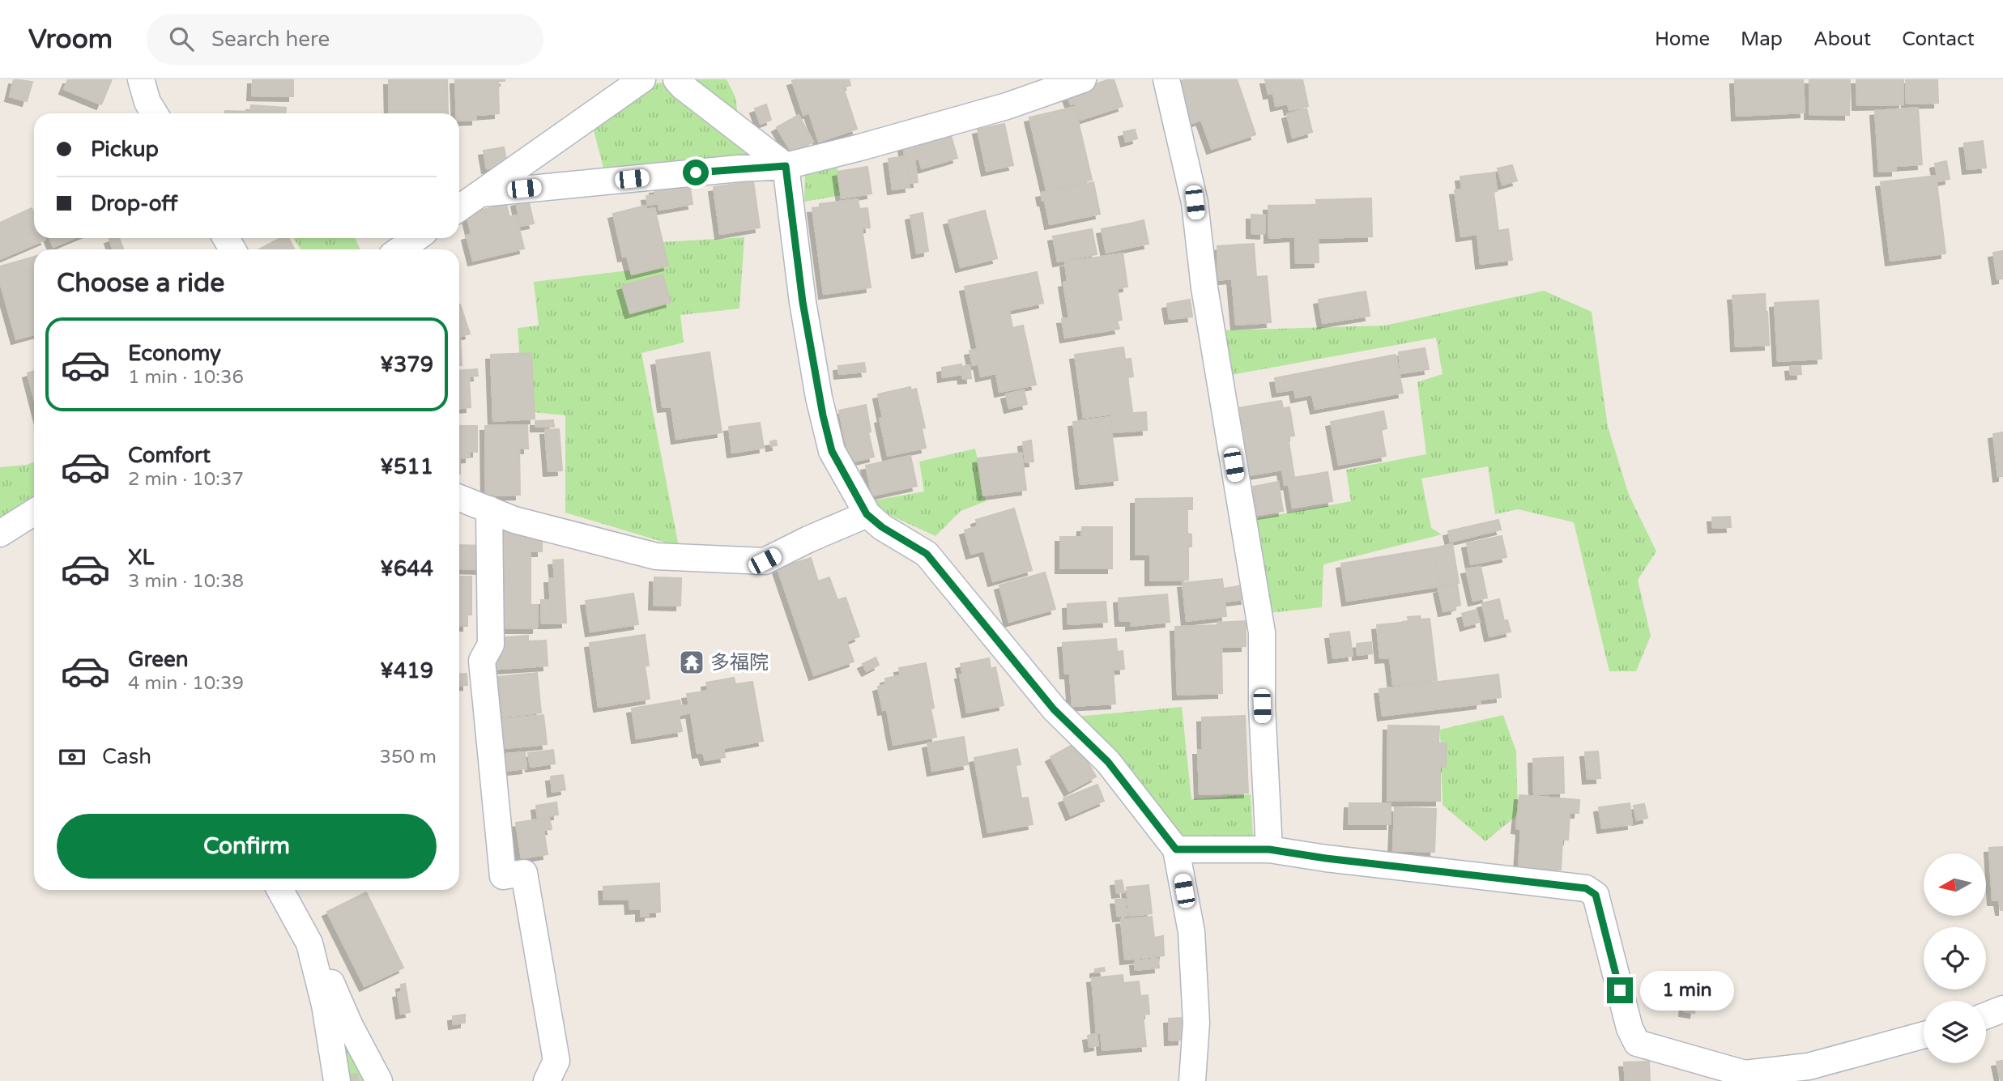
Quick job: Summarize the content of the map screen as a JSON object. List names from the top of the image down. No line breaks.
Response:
{"places":{"temple":["多福院"]},"north":"left","page":{"header":"Vroom","search":"Search here","nav":["Home","Map","About","Contact"],"banner":["Pickup","Drop-off"],"heading":"Choose a ride","list":[{"name":"Economy","note":"1 min · 10:36","value":"¥379"},{"name":"Comfort","note":"2 min · 10:37","value":"¥511"},{"name":"XL","note":"3 min · 10:38","value":"¥644"},{"name":"Green","note":"4 min · 10:39","value":"¥419"}],"pay":["Cash","350 m"],"buttons":"Confirm","bubble":"1 min"}}
